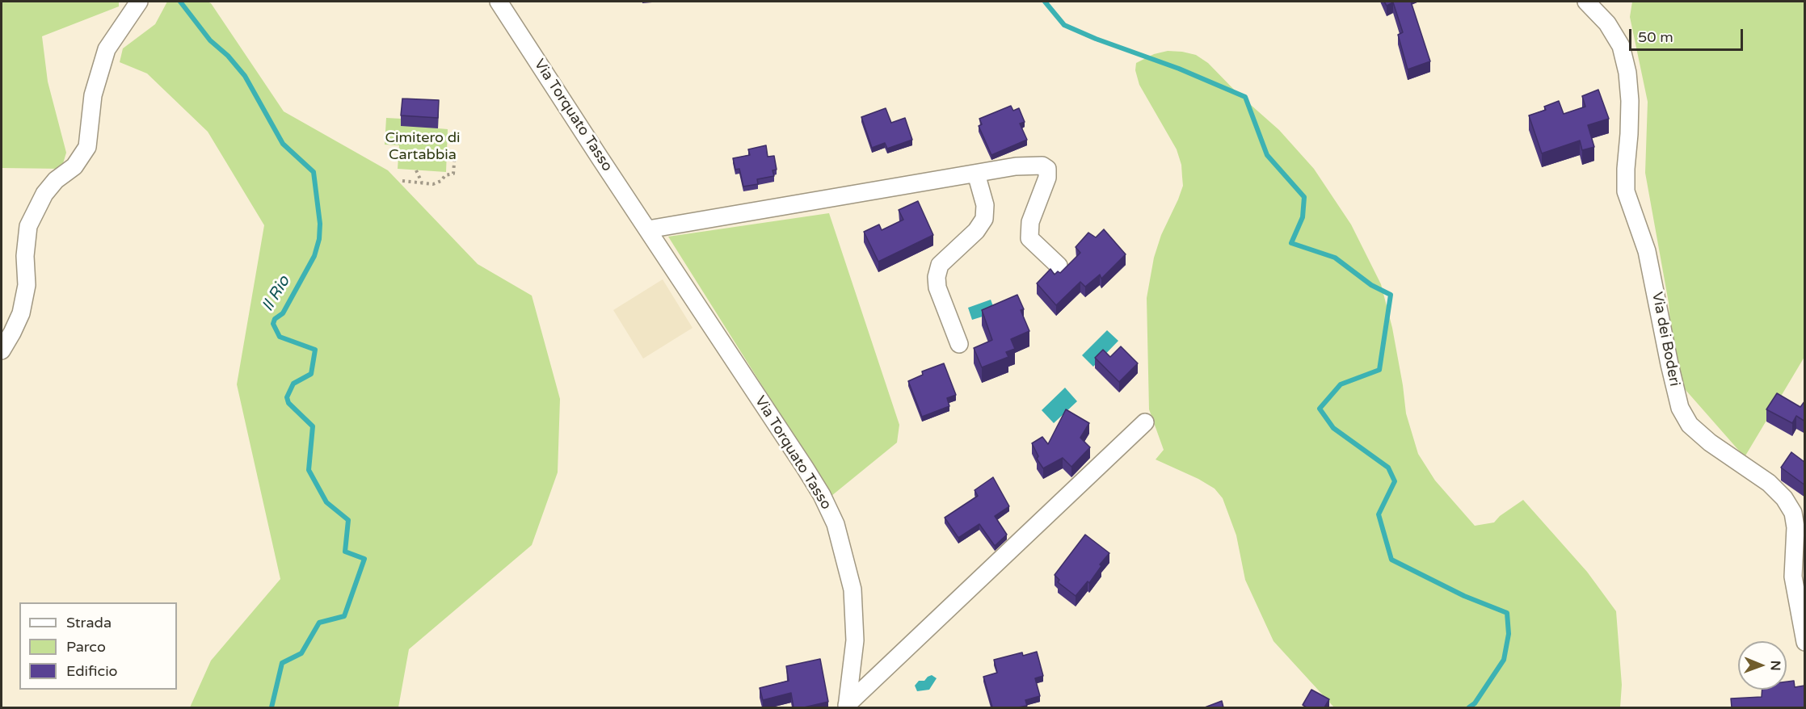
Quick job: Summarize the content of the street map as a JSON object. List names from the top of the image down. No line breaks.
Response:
{"streets":{"street":["Via Torquato Tasso","Via dei Boderi"]},"water":["Il Rio"],"parks":["Cimitero di Cartabbia"],"legend":["Strada","Parco","Edificio"],"scale_bar":"50 m","north":"right"}
